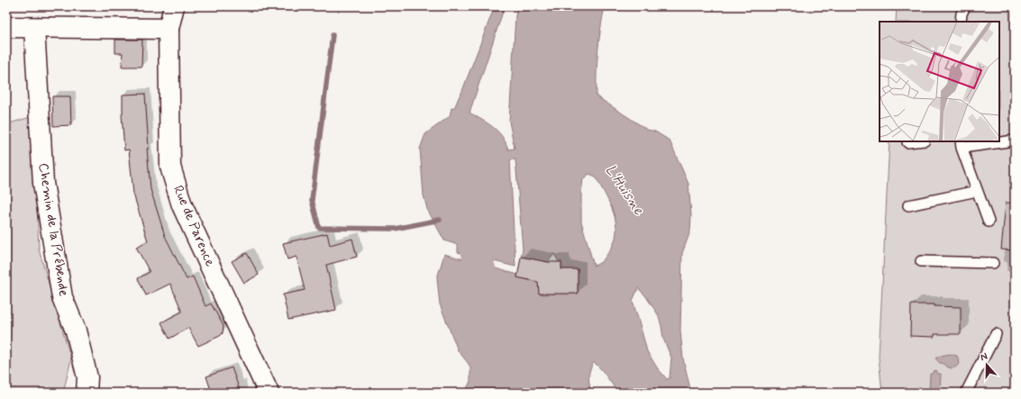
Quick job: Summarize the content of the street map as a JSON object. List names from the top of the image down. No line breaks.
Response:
{"streets":{"street":["Rue de Parence","Chemin de la Prébende"]},"water":["L'Huisne"],"north":"top"}
